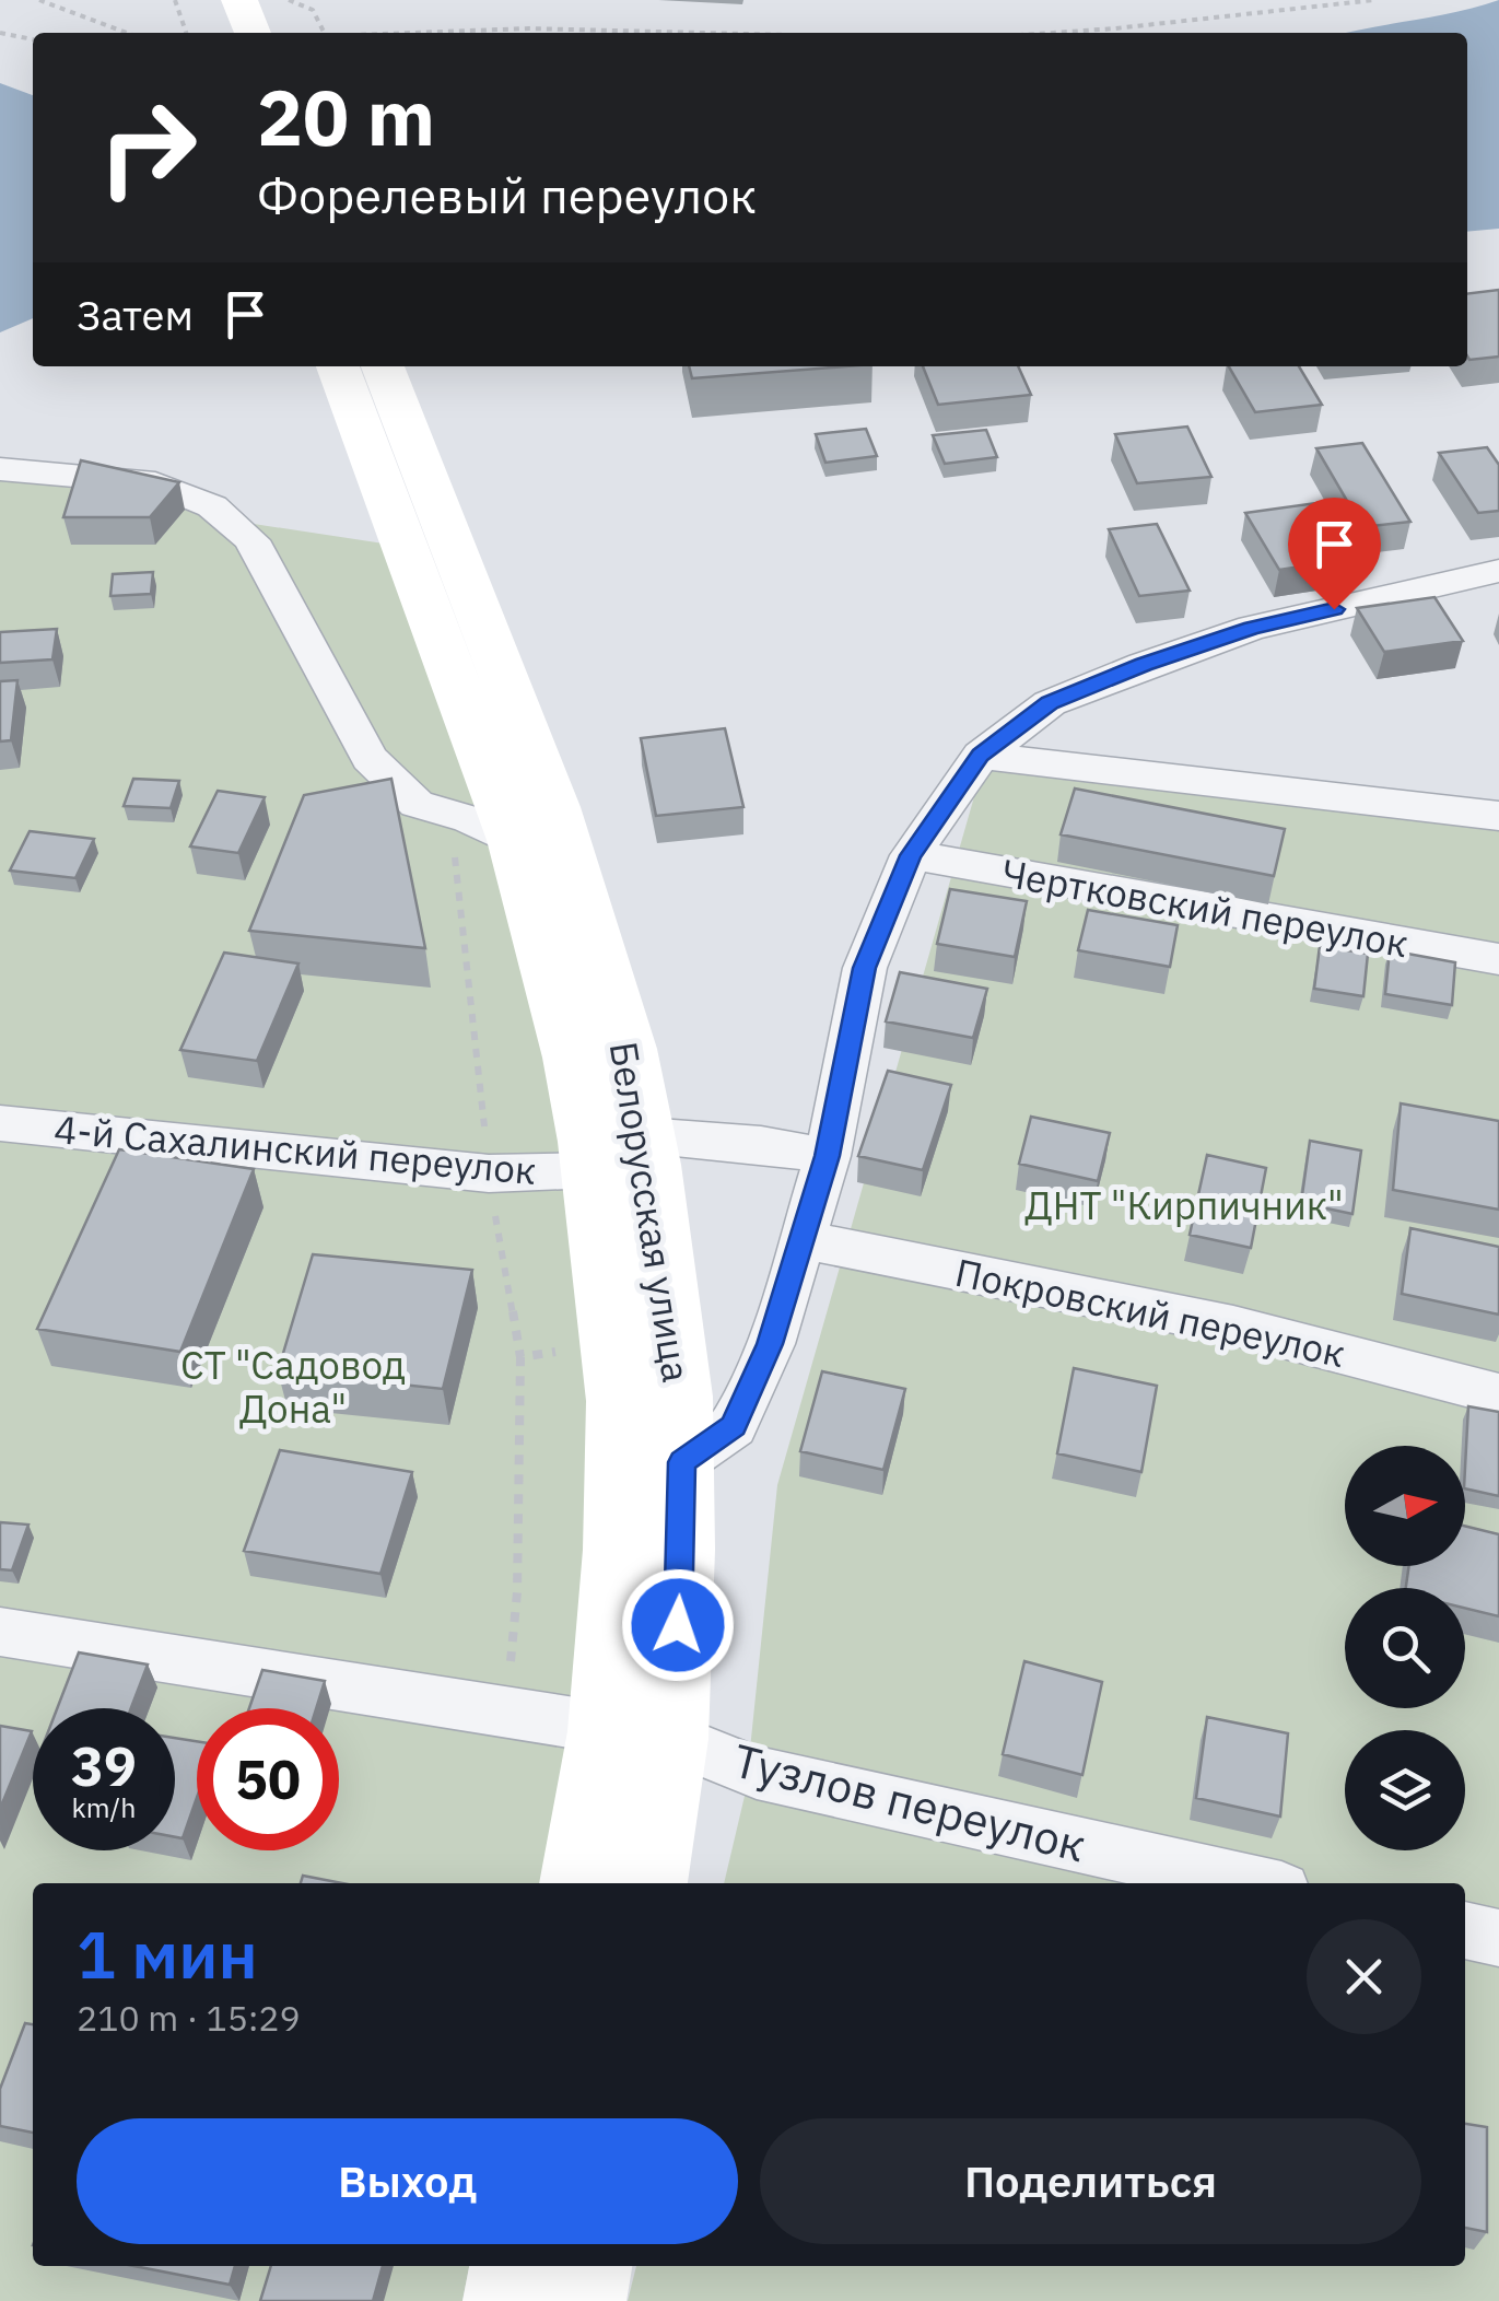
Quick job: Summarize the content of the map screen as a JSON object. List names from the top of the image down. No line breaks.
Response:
{"streets":{"main road":["Белорусская улица"],"street":["Чертковский переулок","4-й Сахалинский переулок","Покровский переулок","Тузлов переулок"]},"crossings":[["4-й Сахалинский переулок","Белорусская улица"],["Белорусская улица","Тузлов переулок"]],"parks":["ДНТ \"Кирпичник\"","СТ \"Садовод Дона\""],"north":"right","page":{"turn":["20 m","Форелевый переулок"],"then":"Затем","speed":"39 km/h","limit":"50","heading":["1 мин","210 m · 15:29"],"buttons":["Выход","Поделиться"]}}
